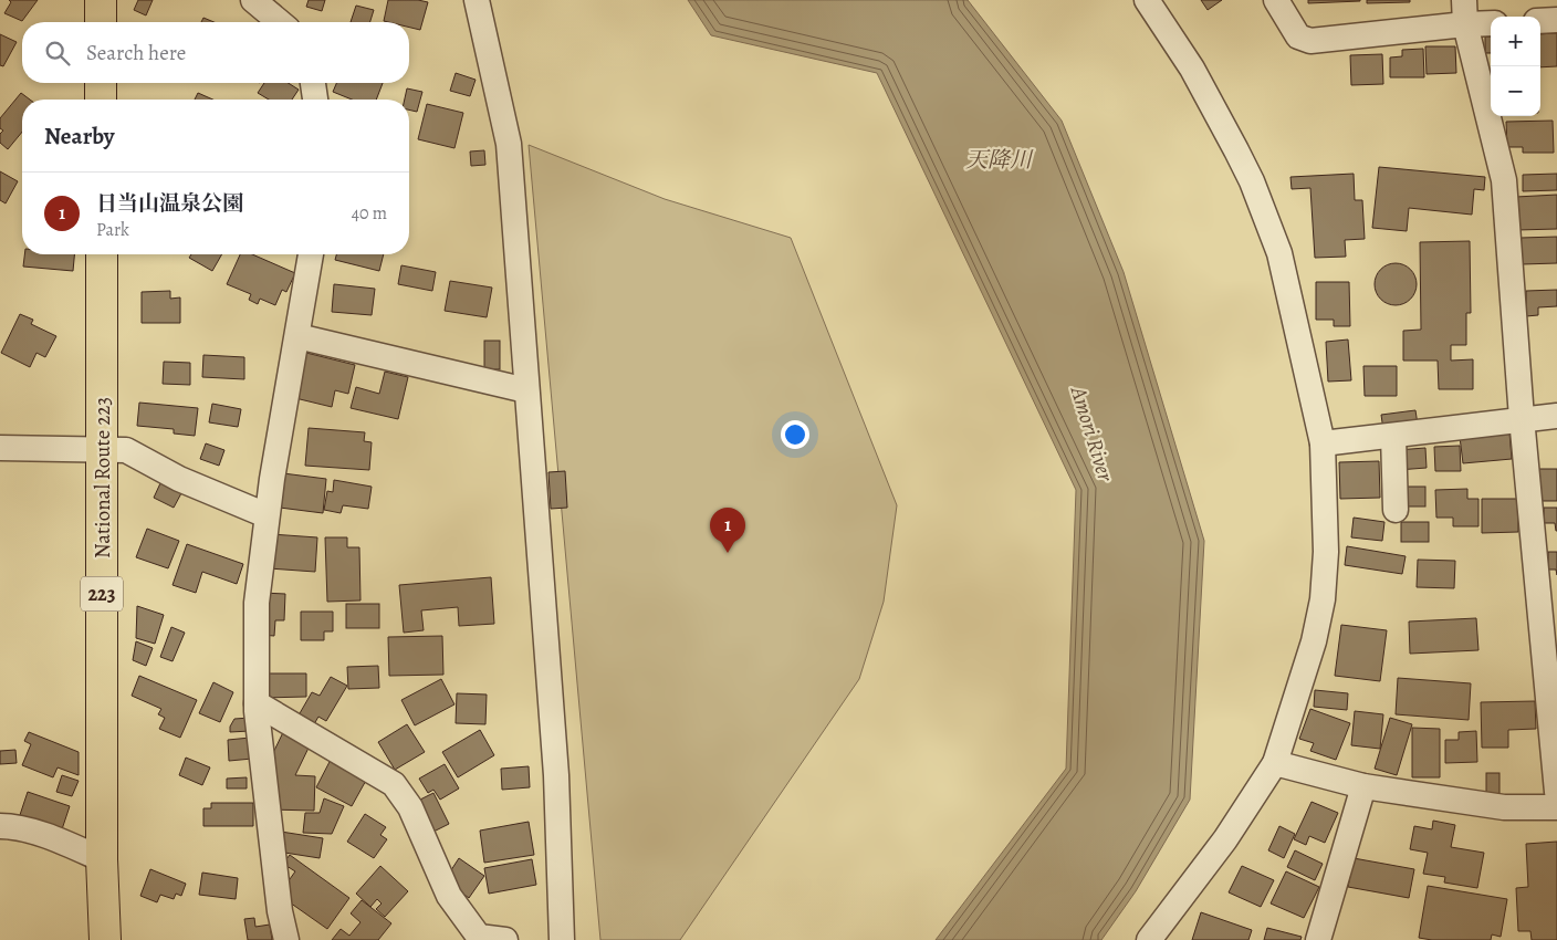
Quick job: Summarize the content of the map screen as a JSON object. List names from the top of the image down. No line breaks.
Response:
{"streets":{"highway":["National Route 223","223"]},"water":["天降川","Amori River"],"page":{"map_buttons":["+","−"],"search":"Search here","heading":"Nearby","list":[{"mark":"1","name":"日当山温泉公園","note":"Park","value":"40 m"}],"pins":"1"}}
